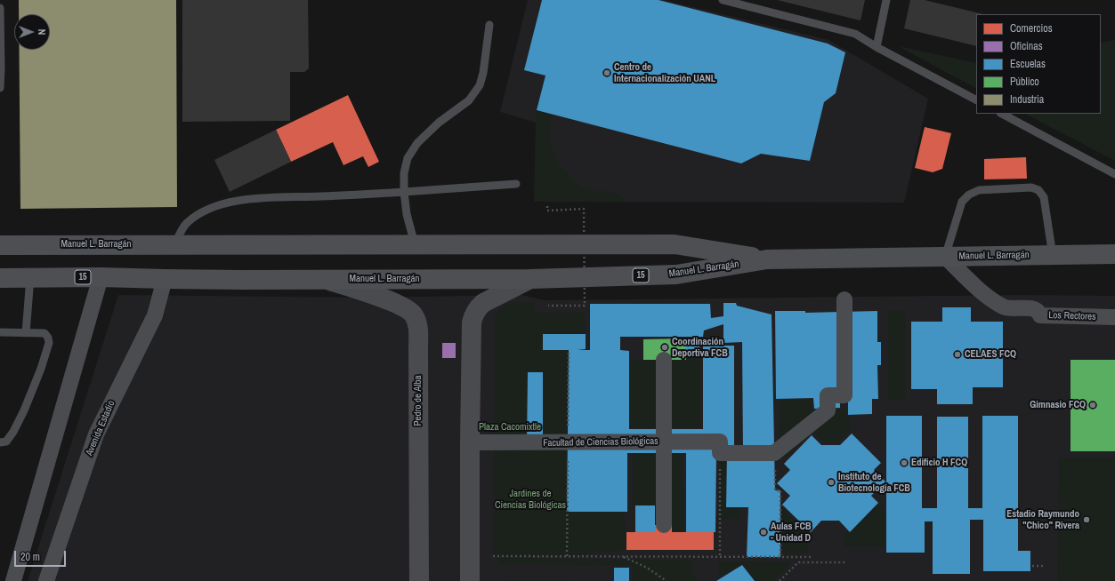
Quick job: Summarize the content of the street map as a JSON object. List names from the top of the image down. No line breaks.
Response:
{"streets":{"highway":["Manuel L. Barragán","15"],"street":["Los Rectores","Pedro de Alba","Avenida Estadio","Facultad de Ciencias Biológicas"]},"crossings":[["Manuel L. Barragán","Los Rectores"],["Manuel L. Barragán","Pedro de Alba"],["Manuel L. Barragán","Avenida Estadio"]],"parks":["Plaza Cacomixtle","Jardines de Ciencias Biológicas"],"places":["Centro de Internacionalización UANL","Coordinación Deportiva FCB","CELAES FCQ","Gimnasio FCQ","Edificio H FCQ","Instituto de Biotecnología FCB","Estadio Raymundo \"Chico\" Rivera","Aulas FCB - Unidad D"],"legend":["Comercios","Oficinas","Escuelas","Público","Industria"],"scale_bar":"20 m","north":"right"}
